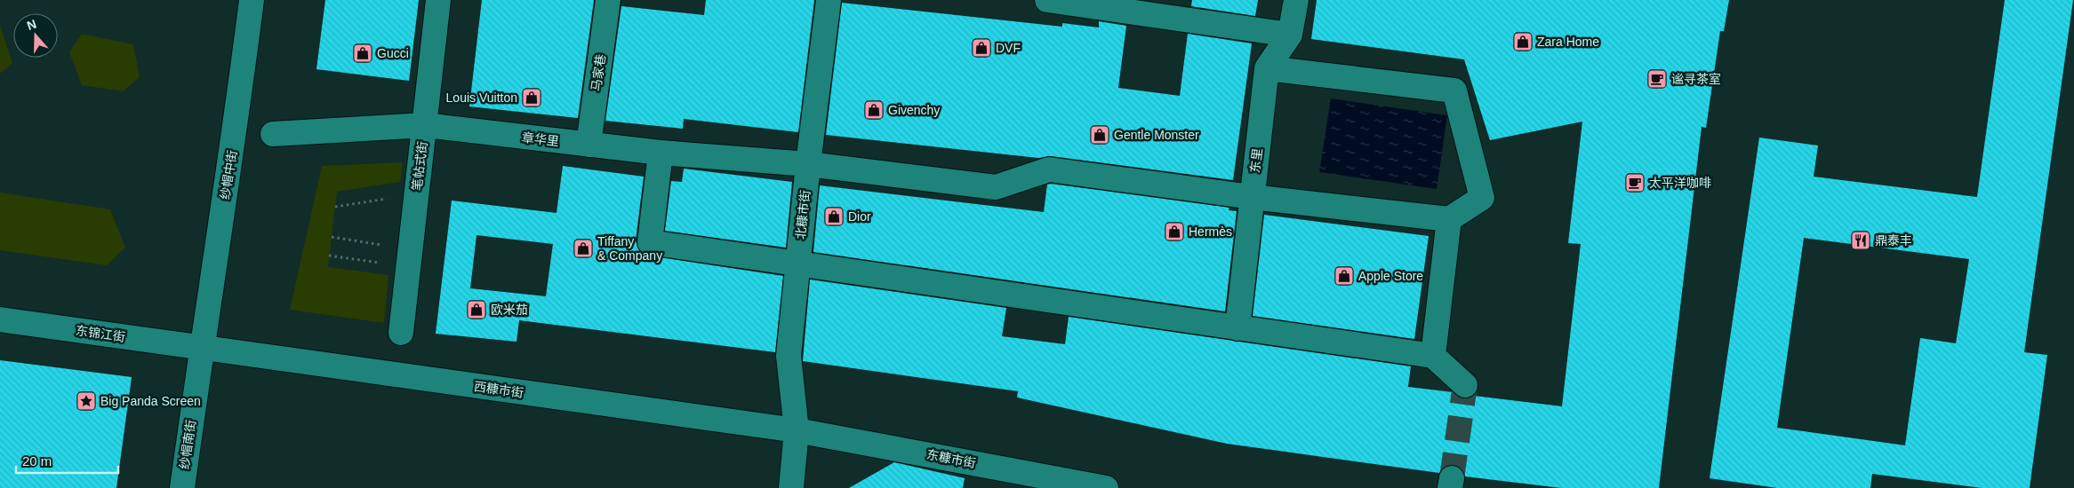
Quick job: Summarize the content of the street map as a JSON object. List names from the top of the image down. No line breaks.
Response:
{"streets":{"street":["马家巷","章华里","东里","笔帖式街","纱帽中街","北糠市街","东锦江街","西糠市街","纱帽南街","东糠市街"]},"crossings":[["马家巷","章华里"],["章华里","东里"],["章华里","笔帖式街"],["章华里","北糠市街"],["纱帽中街","东锦江街"],["纱帽中街","西糠市街"],["纱帽中街","纱帽南街"],["北糠市街","西糠市街"],["北糠市街","东糠市街"],["东锦江街","西糠市街"],["东锦江街","纱帽南街"],["西糠市街","纱帽南街"],["西糠市街","东糠市街"]],"places":{"shop":["Zara Home","DVF","Gucci","Louis Vuitton","Givenchy","Gentle Monster","Dior","Hermès","Tiffany & Company","Apple Store","欧米茄"],"cafe":["谧寻茶室","太平洋咖啡"],"restaurant":["鼎泰丰"],"place":["Big Panda Screen"]},"scale_bar":"20 m","north":"top"}
